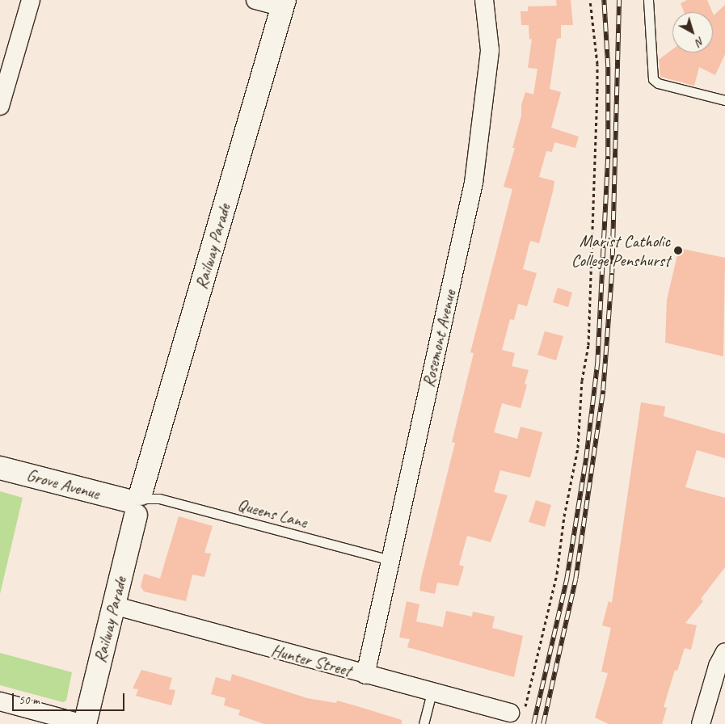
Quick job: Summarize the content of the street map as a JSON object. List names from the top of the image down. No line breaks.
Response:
{"streets":{"street":["Railway Parade","Rosemont Avenue","Grove Avenue","Hunter Street"],"lane":["Queens Lane"]},"crossings":[["Railway Parade","Grove Avenue"],["Railway Parade","Queens Lane"],["Railway Parade","Hunter Street"],["Rosemont Avenue","Queens Lane"],["Rosemont Avenue","Hunter Street"],["Grove Avenue","Queens Lane"]],"places":["Marist Catholic College Penshurst"],"scale_bar":"50 m","north":"bottom right"}
